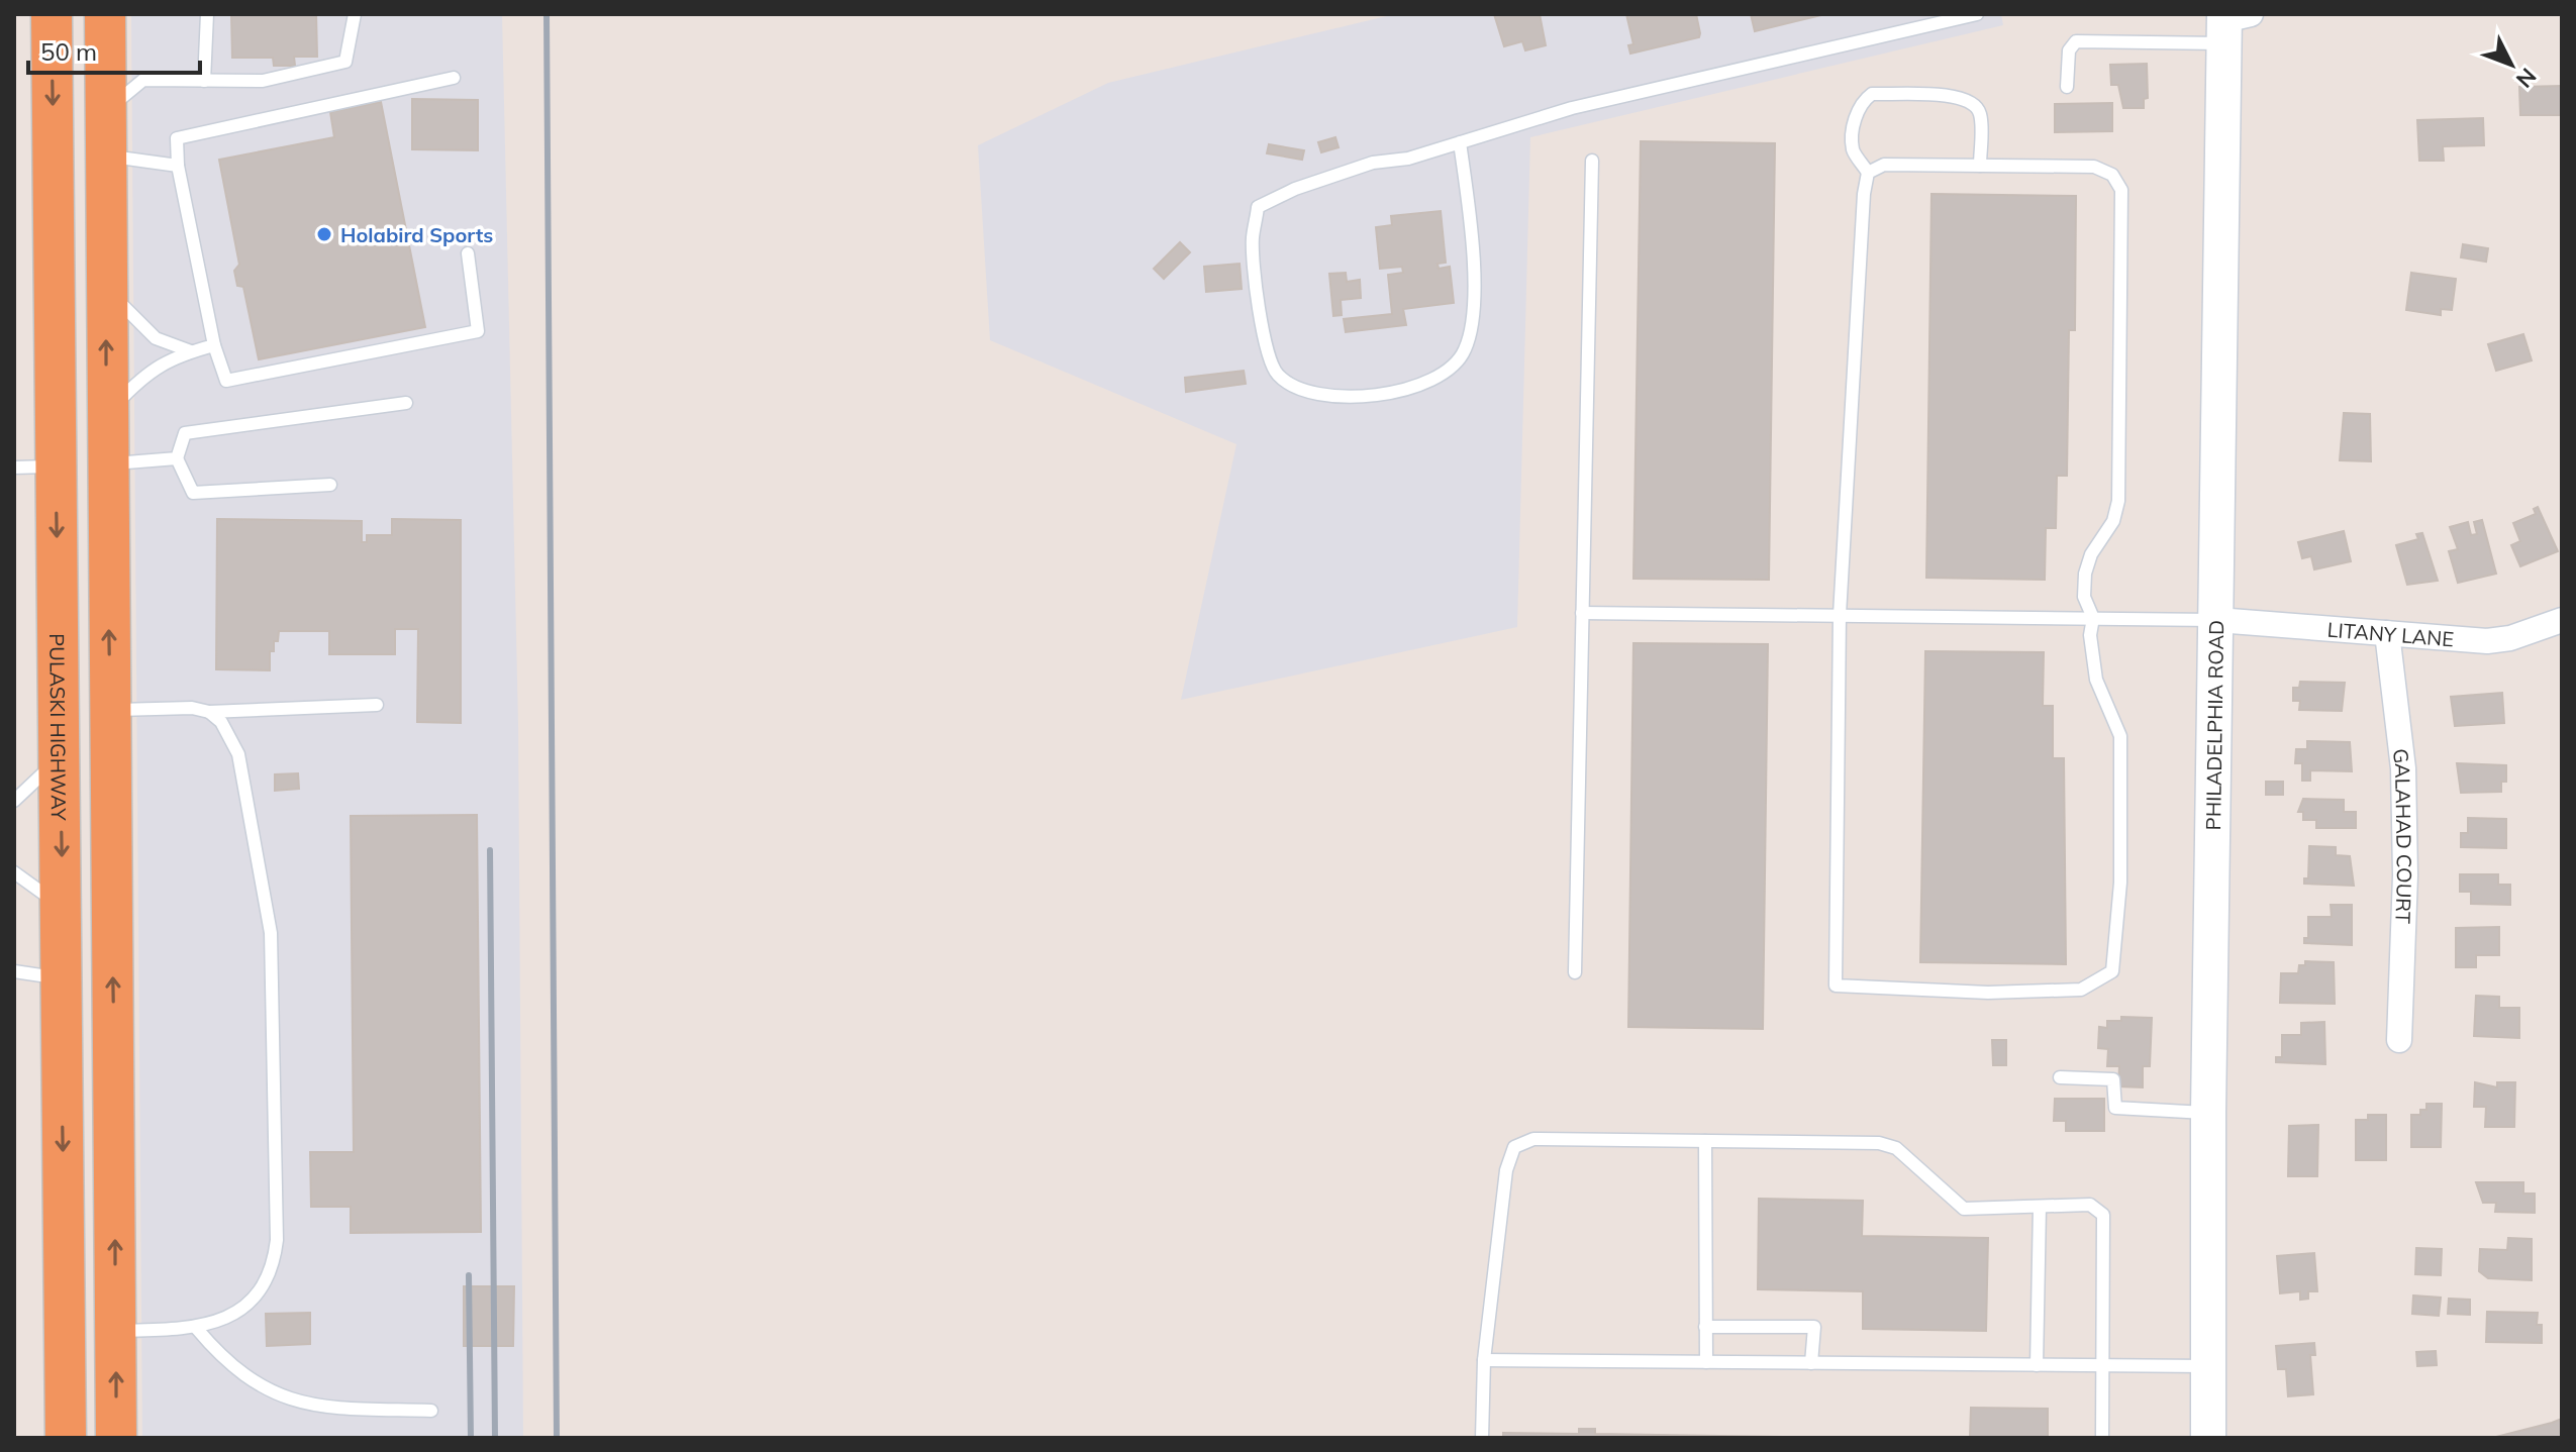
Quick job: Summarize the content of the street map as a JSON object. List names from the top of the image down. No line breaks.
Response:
{"streets":{"highway":["PULASKI HIGHWAY"],"main road":["PHILADELPHIA ROAD"],"street":["LITANY LANE","GALAHAD COURT"]},"crossings":[["LITANY LANE","PHILADELPHIA ROAD"],["LITANY LANE","GALAHAD COURT"]],"places":["Holabird Sports"],"scale_bar":"50 m","north":"bottom right"}
